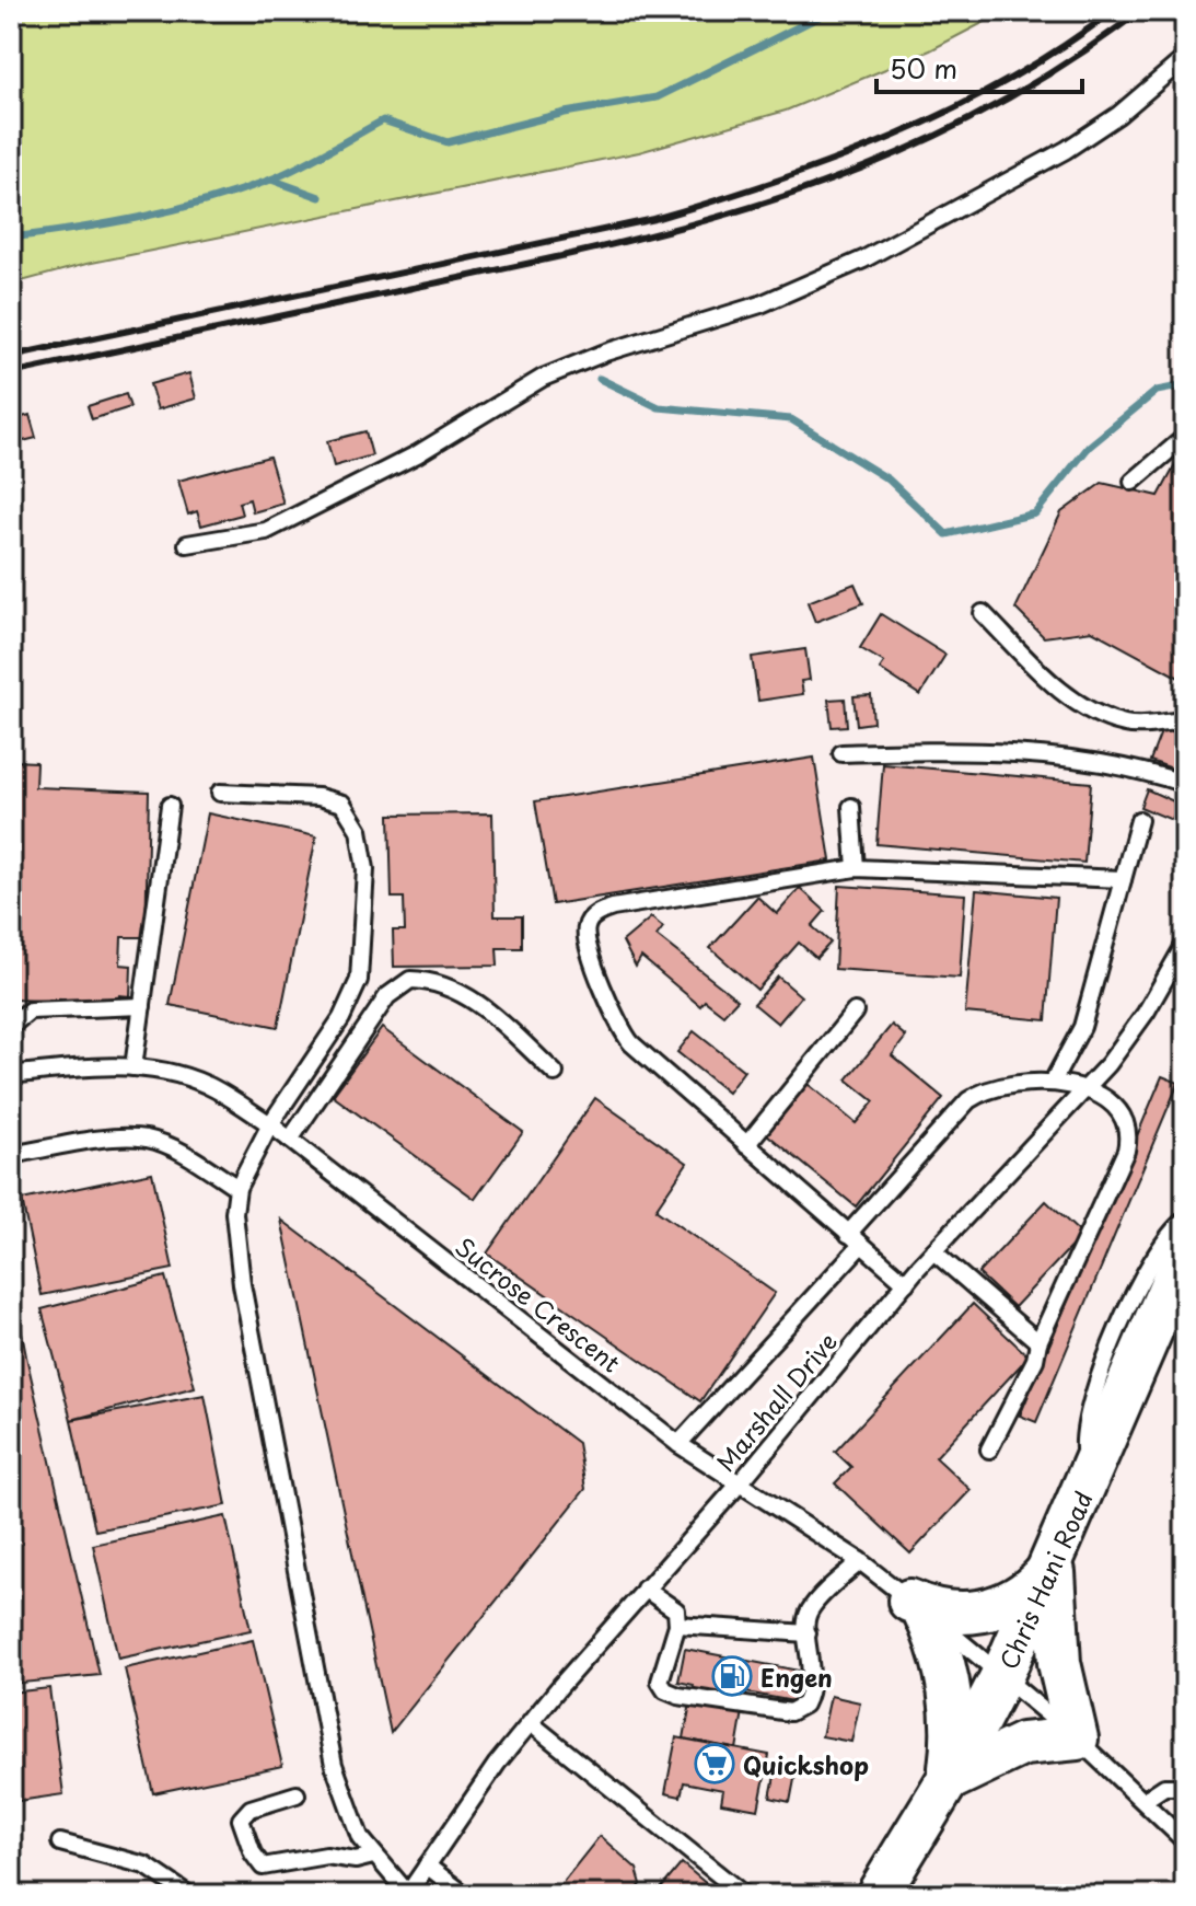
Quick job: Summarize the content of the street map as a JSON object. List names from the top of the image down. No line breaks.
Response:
{"streets":{"main road":["Chris Hani Road"],"lane":["Sucrose Crescent","Marshall Drive"]},"crossings":[["Sucrose Crescent","Marshall Drive"],["Sucrose Crescent","Chris Hani Road"]],"places":{"fuel station":["Engen"],"supermarket":["Quickshop"]},"scale_bar":"50 m"}
